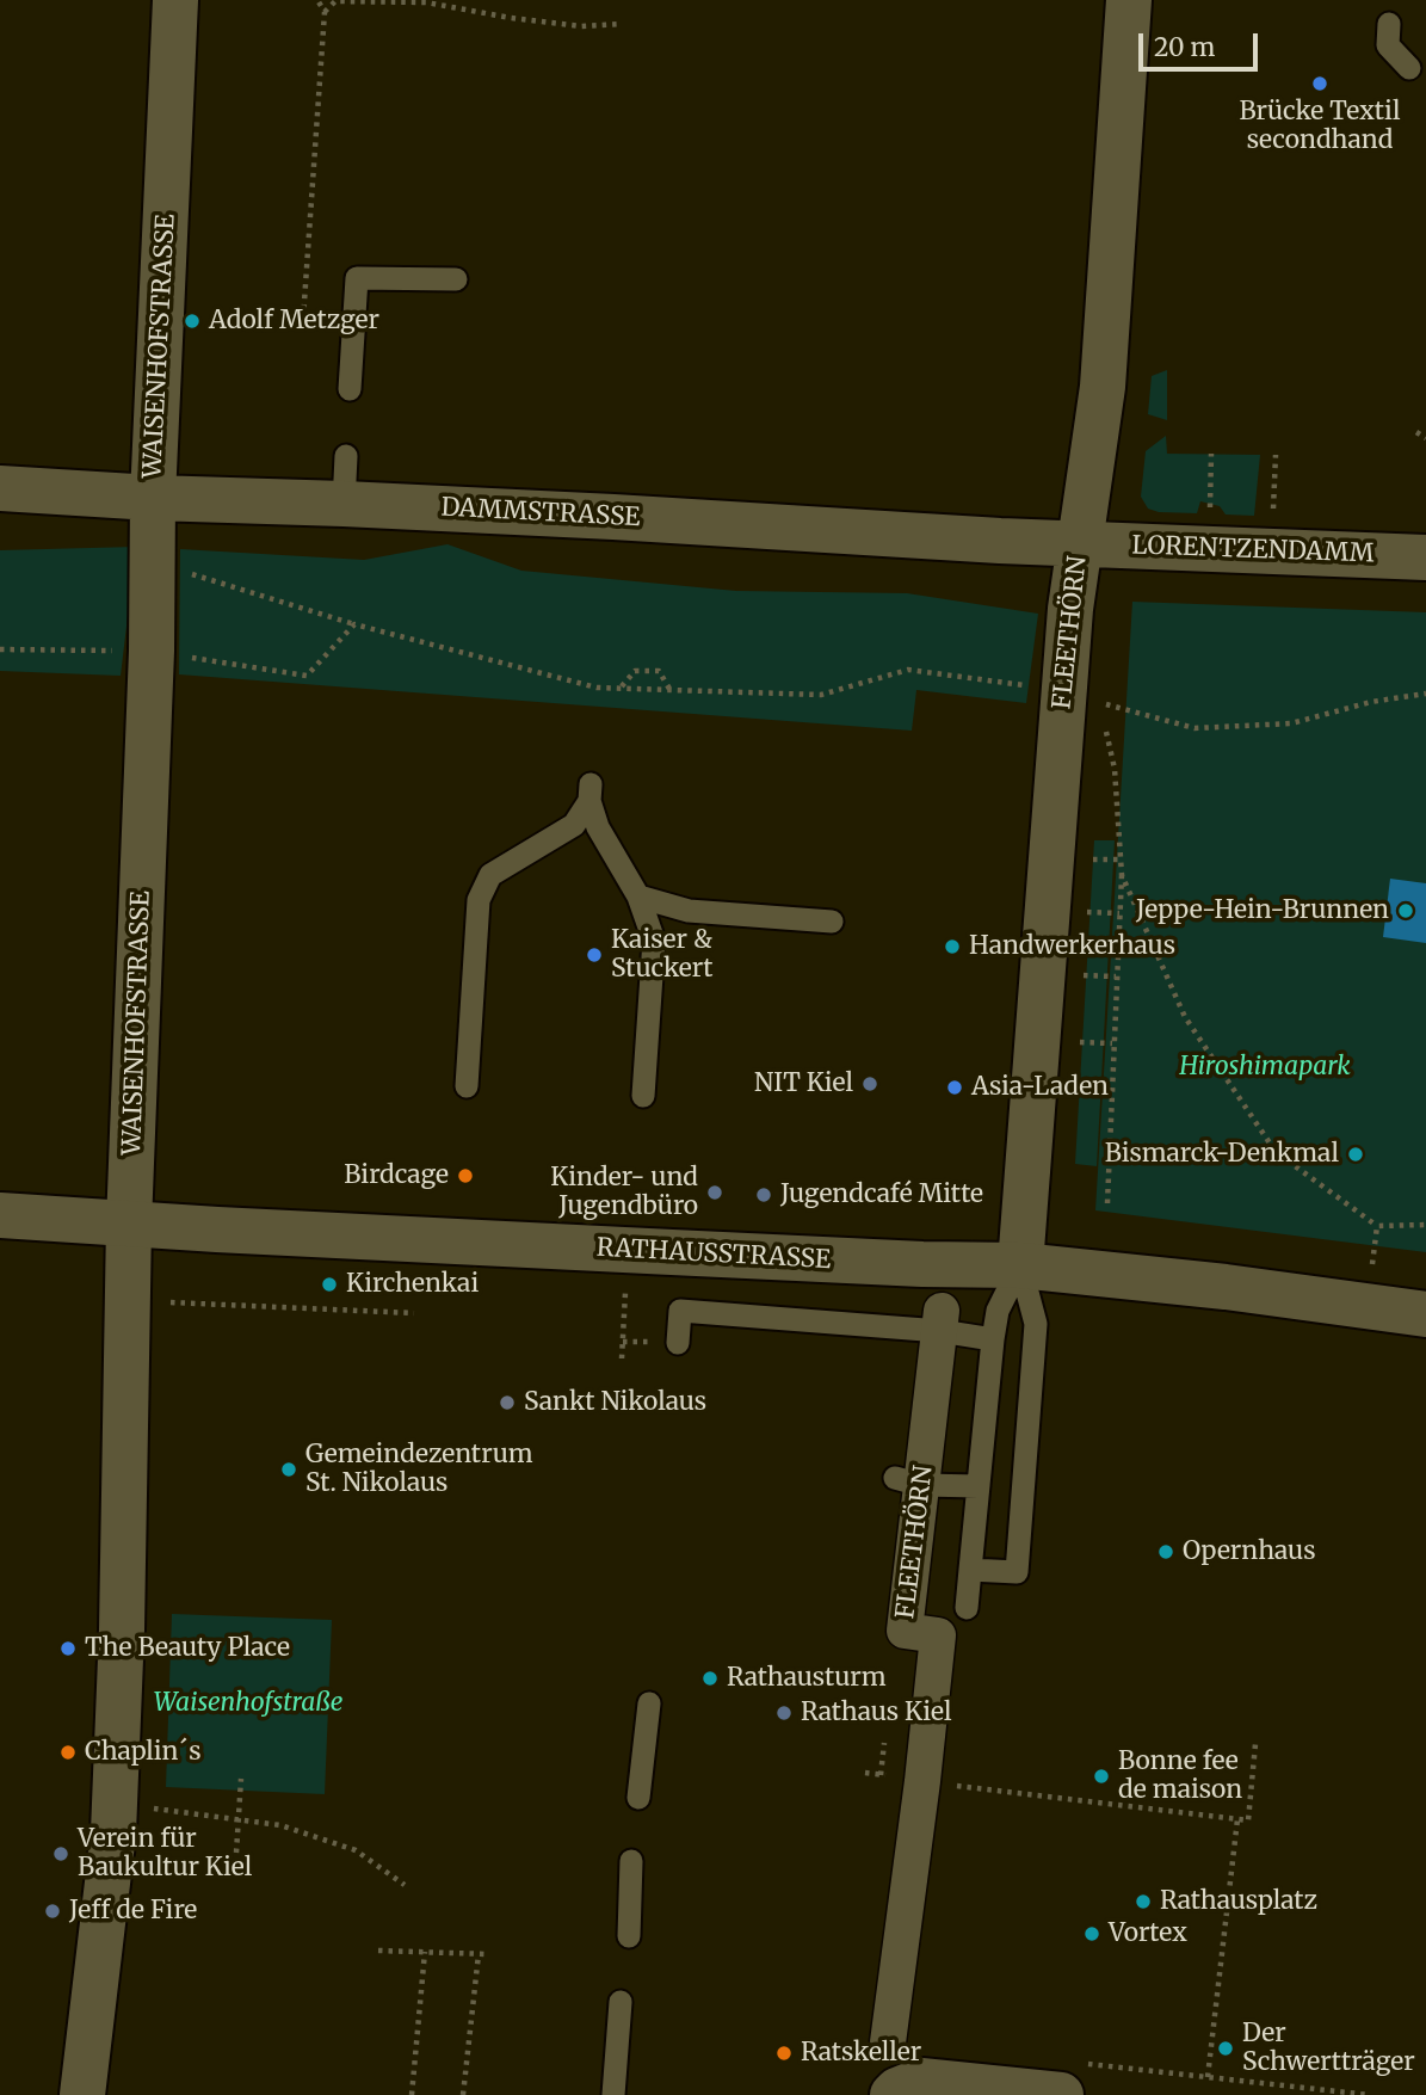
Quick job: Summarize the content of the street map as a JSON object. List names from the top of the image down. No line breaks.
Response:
{"streets":{"street":["WAISENHOFSTRASSE","DAMMSTRASSE","LORENTZENDAMM","FLEETHÖRN","RATHAUSSTRASSE"]},"crossings":[["WAISENHOFSTRASSE","DAMMSTRASSE"],["WAISENHOFSTRASSE","RATHAUSSTRASSE"],["DAMMSTRASSE","LORENTZENDAMM"],["DAMMSTRASSE","FLEETHÖRN"],["LORENTZENDAMM","FLEETHÖRN"],["FLEETHÖRN","RATHAUSSTRASSE"]],"parks":["Hiroshimapark","Waisenhofstraße"],"places":["Brücke Textil secondhand","Adolf Metzger","Jeppe-Hein-Brunnen","Handwerkerhaus","Kaiser & Stuckert","NIT Kiel","Asia-Laden","Bismarck-Denkmal","Birdcage","Kinder- und Jugendbüro","Jugendcafé Mitte","Kirchenkai","Sankt Nikolaus","Gemeindezentrum St. Nikolaus","Opernhaus","The Beauty Place","Rathausturm","Rathaus Kiel","Chaplin´s","Bonne fee de maison","Verein für Baukultur Kiel","Rathausplatz","Jeff de Fire","Vortex","Der Schwertträger","Ratskeller"],"scale_bar":"20 m"}
